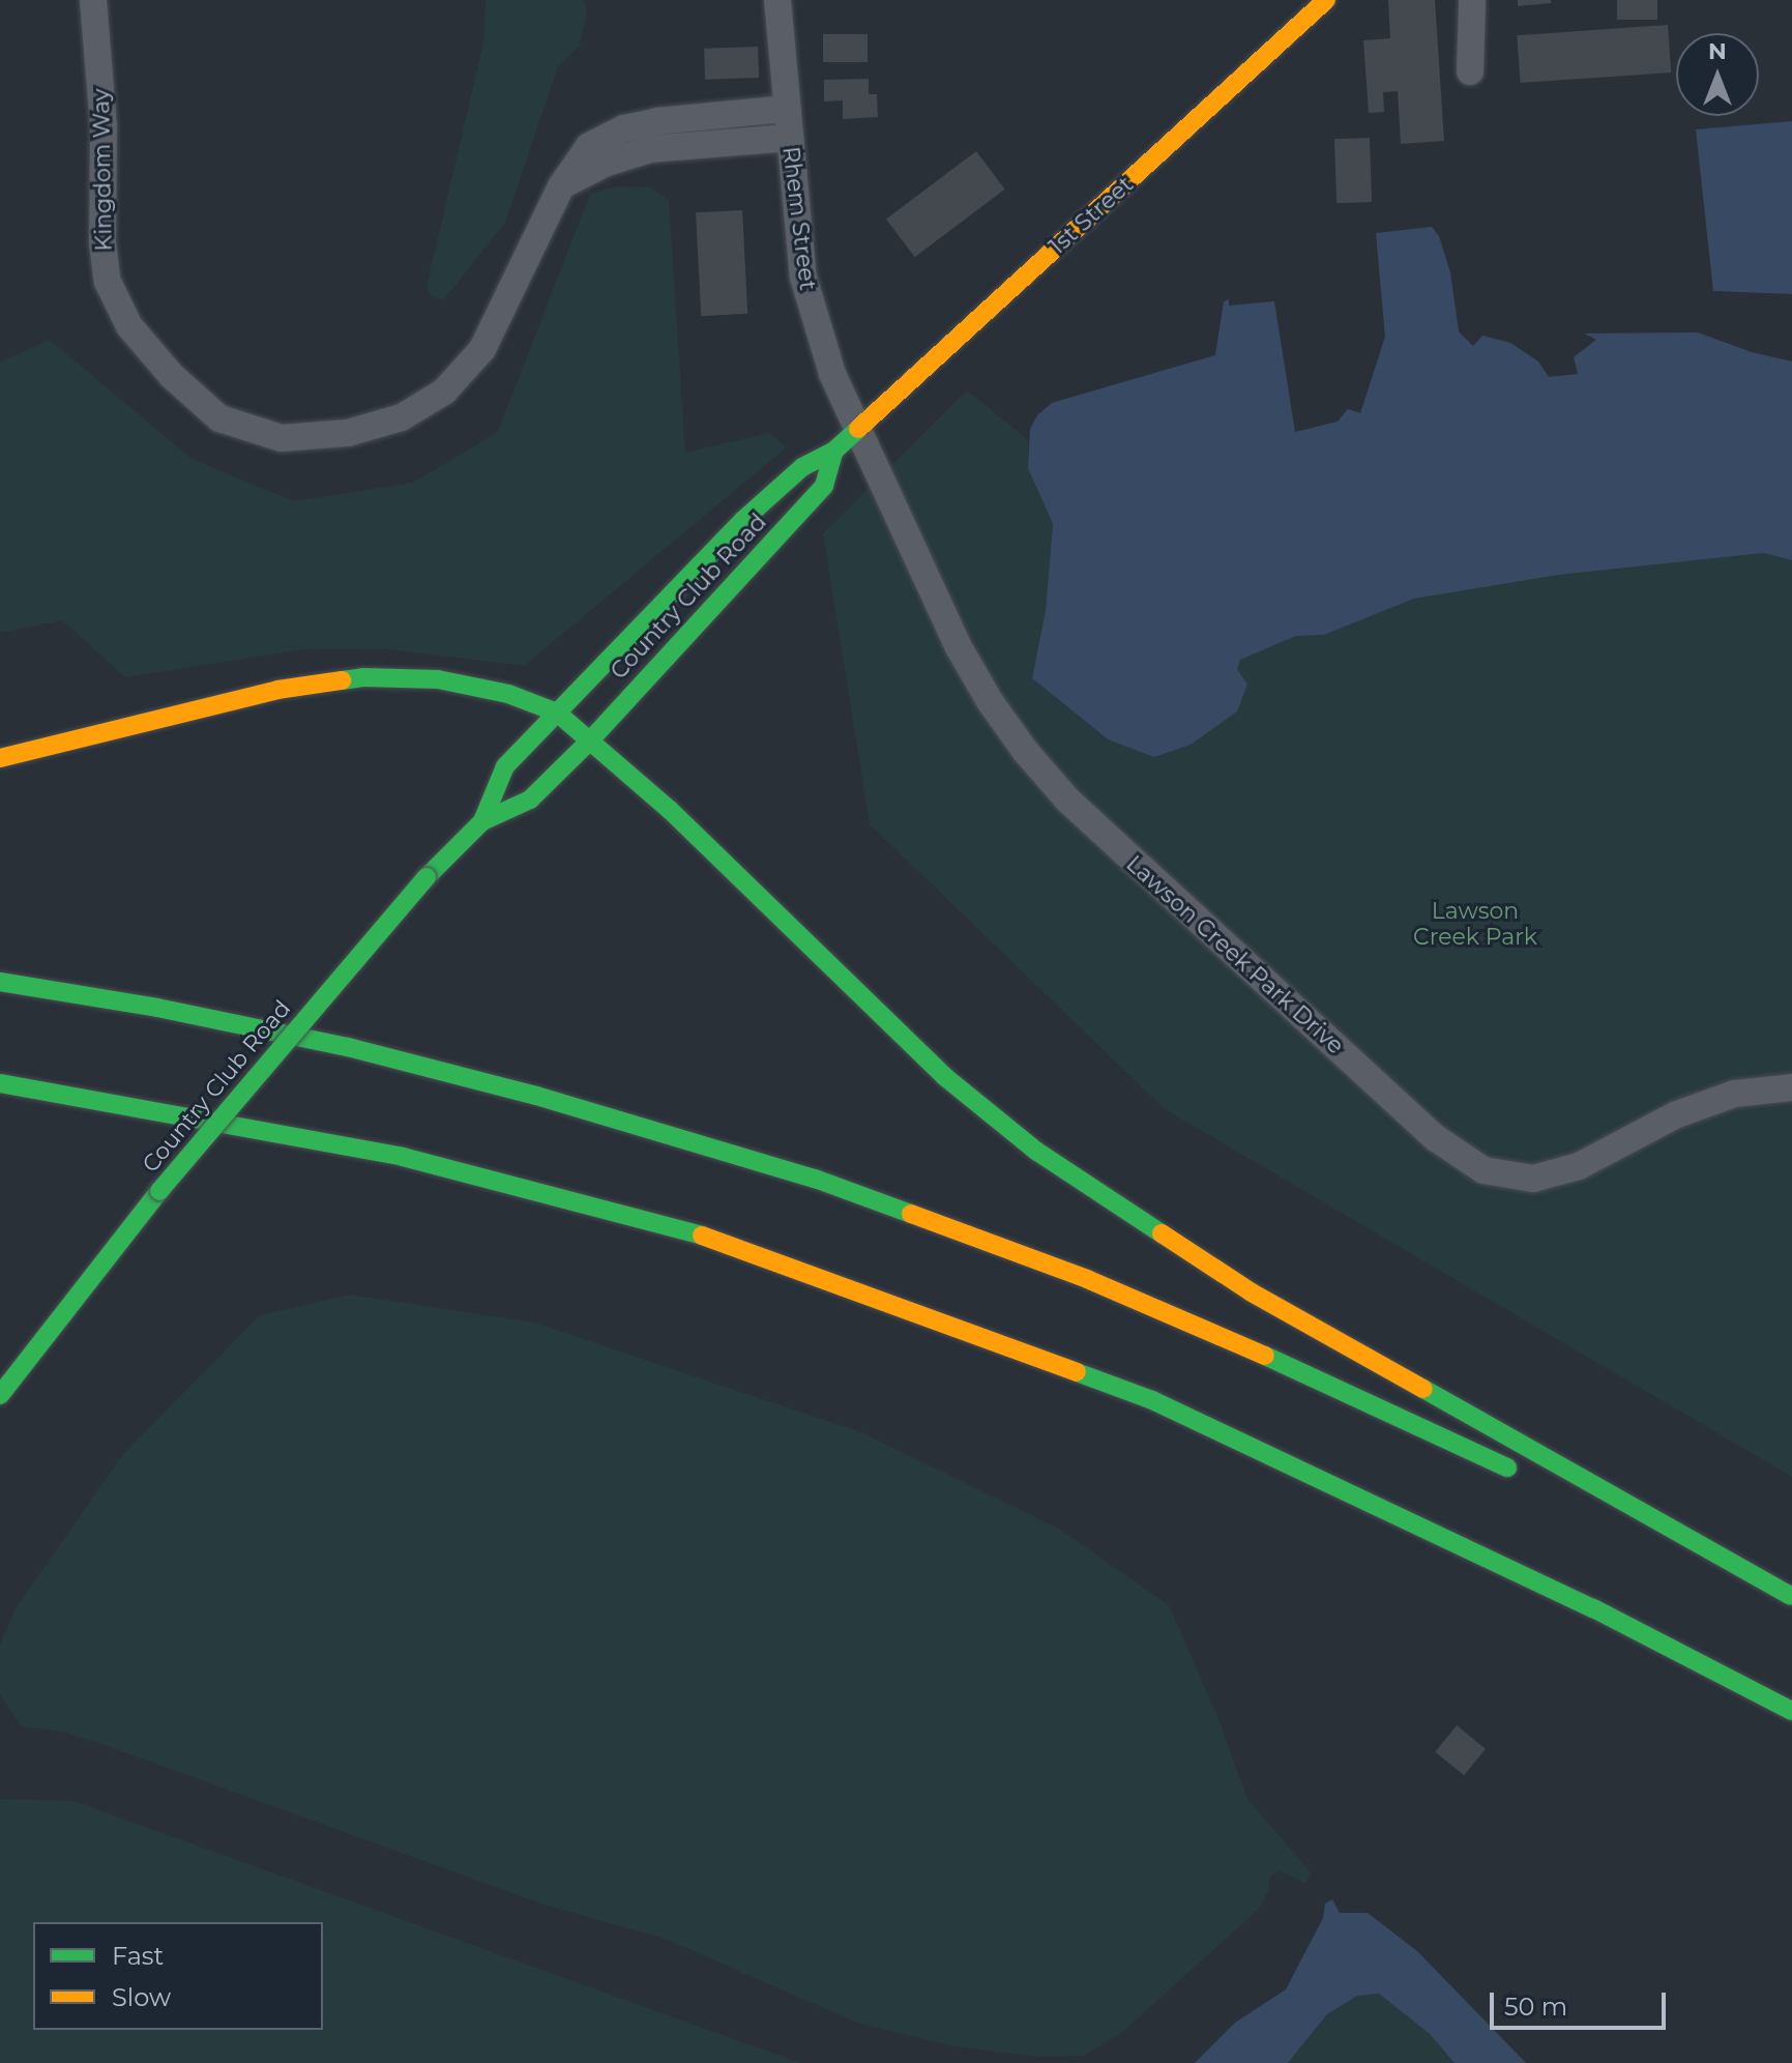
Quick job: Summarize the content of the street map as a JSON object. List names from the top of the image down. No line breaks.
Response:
{"streets":{"main road":["1st Street","Country Club Road"],"street":["Kingdom Way","Rhem Street","Lawson Creek Park Drive"]},"crossings":[["Kingdom Way","Rhem Street"],["1st Street","Rhem Street"],["1st Street","Country Club Road"],["1st Street","Lawson Creek Park Drive"],["Rhem Street","Country Club Road"],["Rhem Street","Lawson Creek Park Drive"],["Country Club Road","Lawson Creek Park Drive"]],"parks":["Lawson Creek Park"],"legend":["Fast","Slow"],"scale_bar":"50 m","north":"top"}
